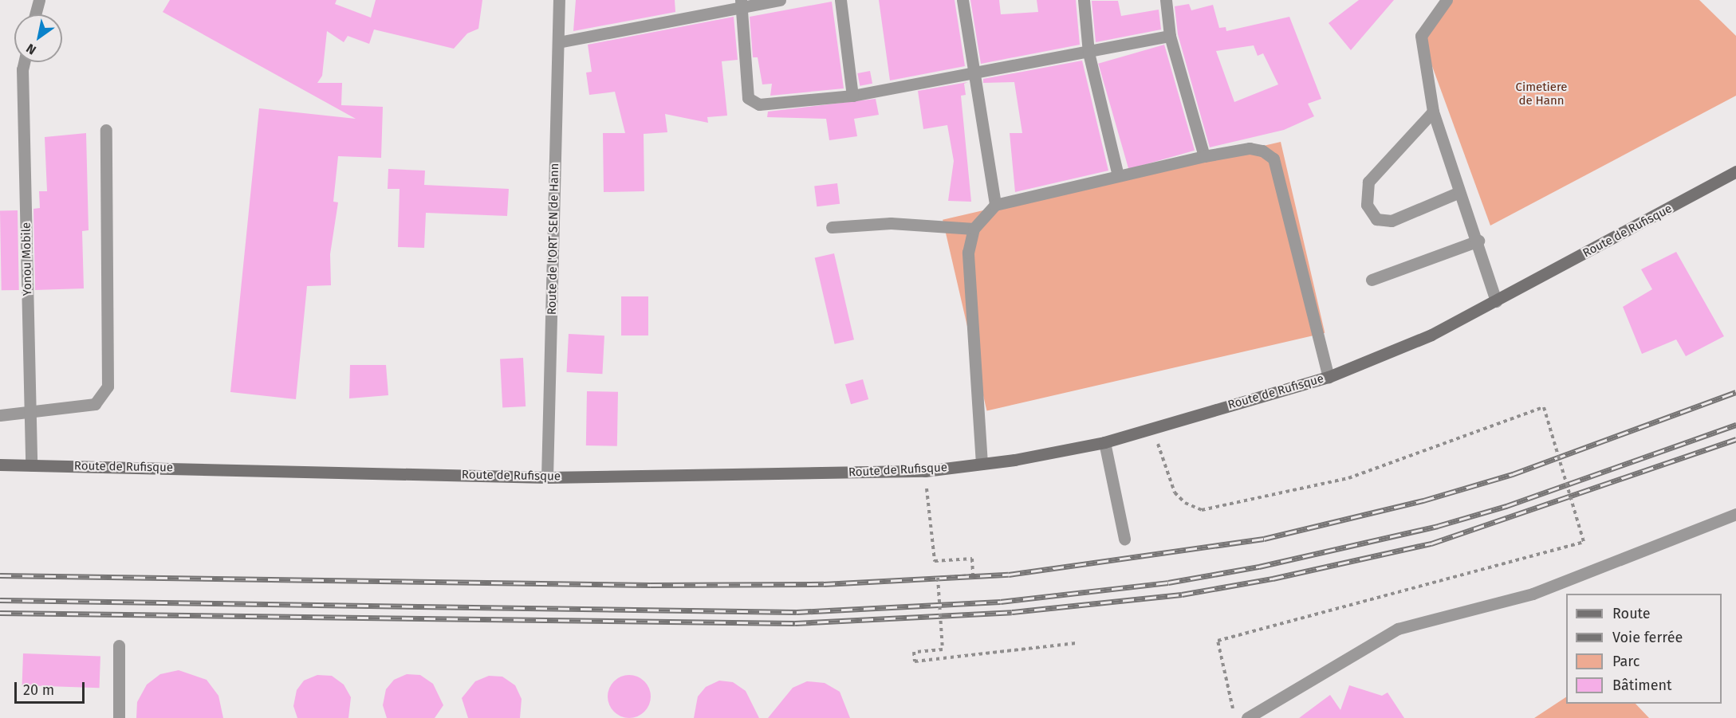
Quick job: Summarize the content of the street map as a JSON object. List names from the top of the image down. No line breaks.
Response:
{"streets":{"main road":["Route de Rufisque"],"street":["Route de l'ORT SEN de Hann","Yonou Mobile"]},"crossings":[["Route de Rufisque","Route de l'ORT SEN de Hann"],["Route de Rufisque","Yonou Mobile"]],"parks":["Cimetiere de Hann"],"legend":["Route","Voie ferrée","Parc","Bâtiment"],"scale_bar":"20 m","north":"bottom left"}
